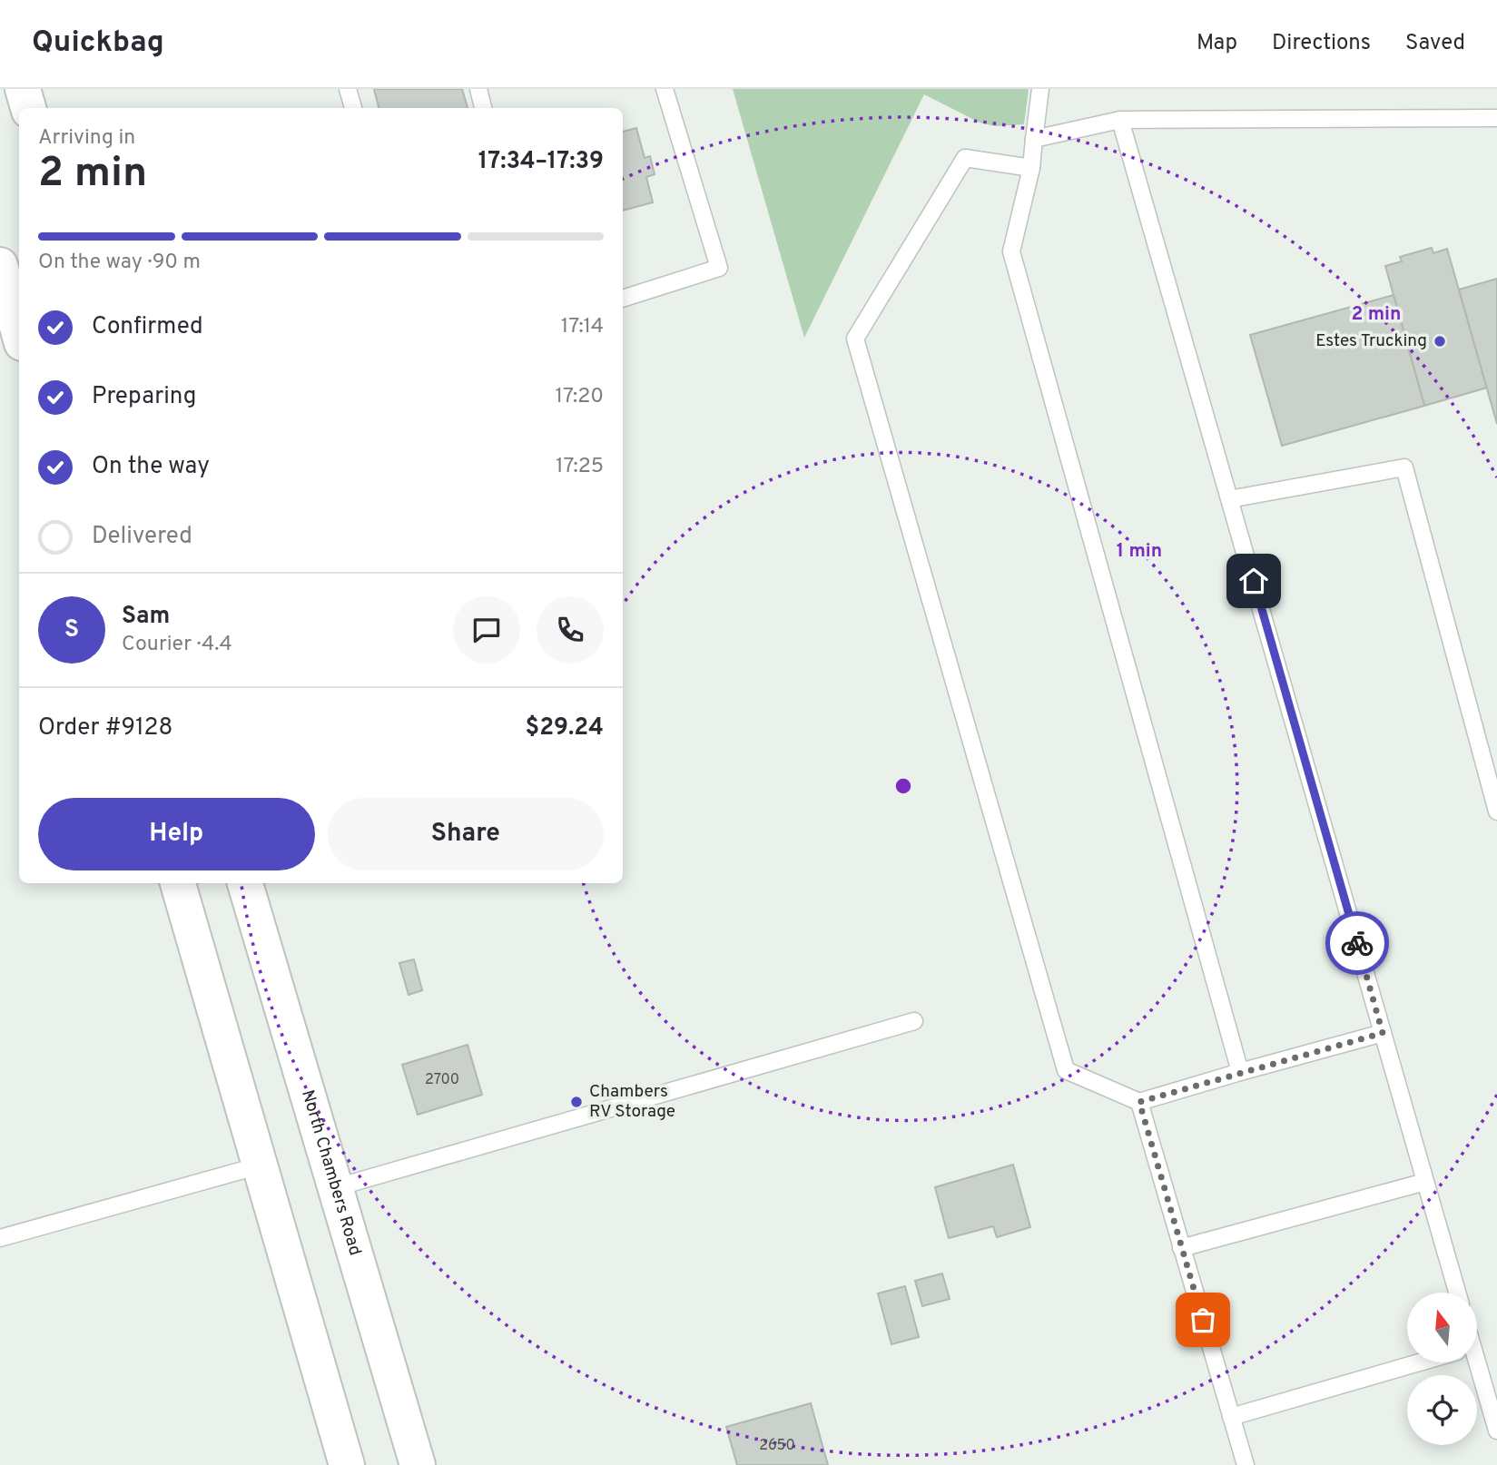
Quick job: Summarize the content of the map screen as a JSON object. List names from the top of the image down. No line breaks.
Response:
{"streets":{"main road":["North Chambers Road"]},"places":["Estes Trucking","Chambers RV Storage"],"house_numbers":["2700","2650"],"north":"top","page":{"header":"Quickbag","nav":["Map","Directions","Saved"],"heading":["2 min","Arriving in","17:34–17:39"],"panel":["Sam","Courier · 4.4","Order #9128","$29.24"],"bar":"On the way · 90 m","list":[["Confirmed","17:14"],["Preparing","17:20"],["On the way","17:25"],"Delivered"],"round":"S","buttons":["Help","Share"]},"rings":["2 min","1 min"]}
